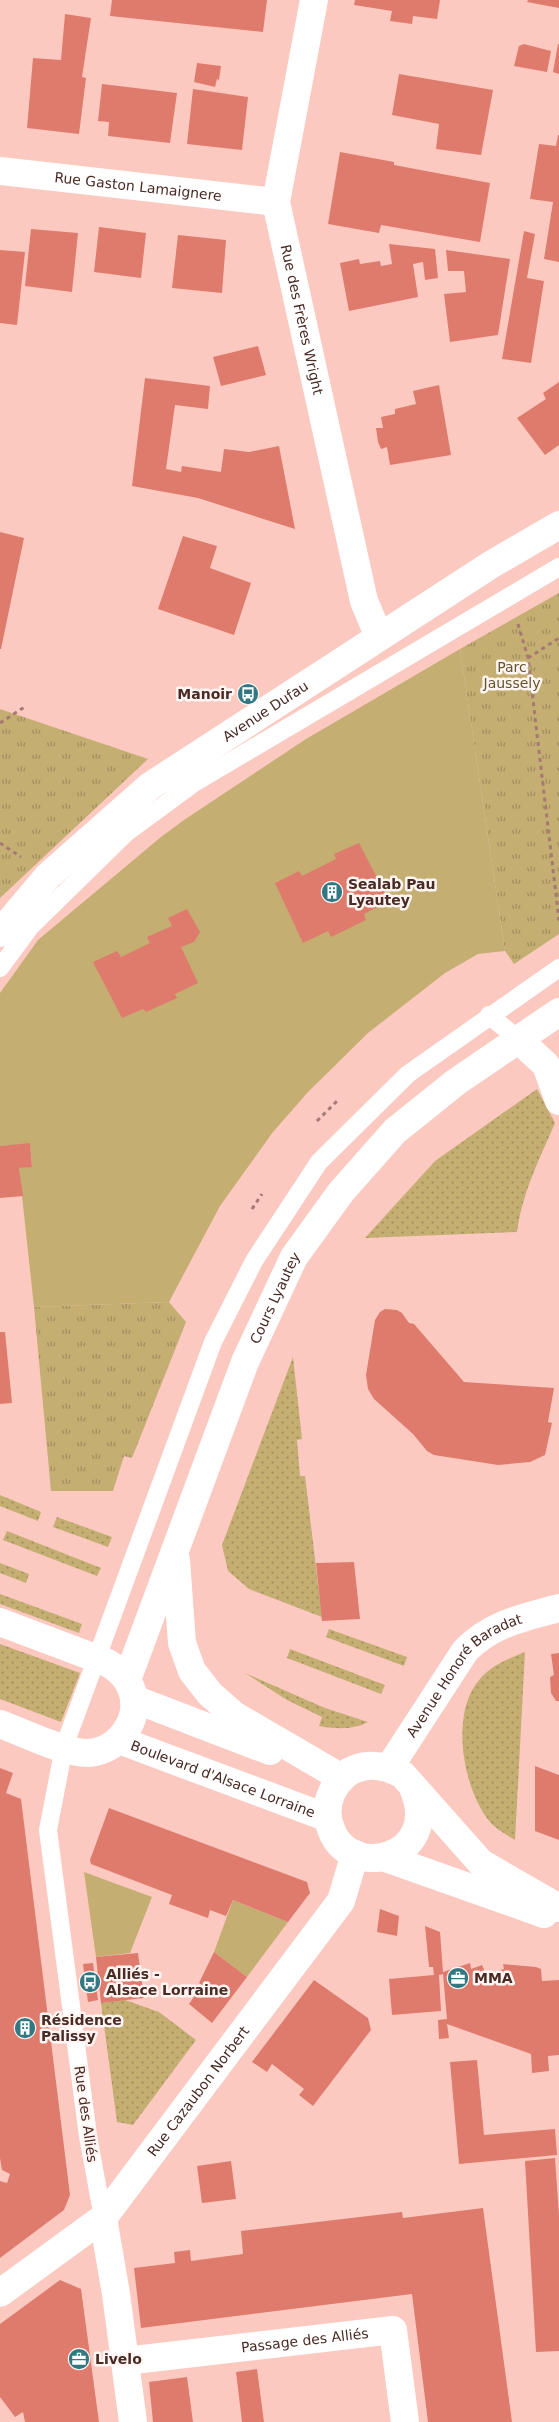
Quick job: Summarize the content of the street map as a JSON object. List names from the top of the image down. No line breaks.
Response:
{"streets":{"main road":["Rue Gaston Lamaignere","Rue des Frères Wright","Avenue Dufau","Cours Lyautey","Avenue Honoré Baradat","Boulevard d'Alsace Lorraine","Rue Cazaubon Norbert","Rue des Alliés","Passage des Alliés"]},"crossings":[["Rue Gaston Lamaignere","Rue des Frères Wright"],["Rue des Frères Wright","Avenue Dufau"],["Cours Lyautey","Boulevard d'Alsace Lorraine"],["Avenue Honoré Baradat","Boulevard d'Alsace Lorraine"],["Avenue Honoré Baradat","Rue Cazaubon Norbert"],["Boulevard d'Alsace Lorraine","Rue Cazaubon Norbert"],["Boulevard d'Alsace Lorraine","Rue des Alliés"],["Rue Cazaubon Norbert","Rue des Alliés"],["Rue des Alliés","Passage des Alliés"]],"parks":["Parc Jaussely"],"places":{"bus stop":["Manoir","Alliés - Alsace Lorraine"],"building":["Sealab Pau Lyautey","Résidence Palissy"],"office":["MMA","Livelo"]}}
